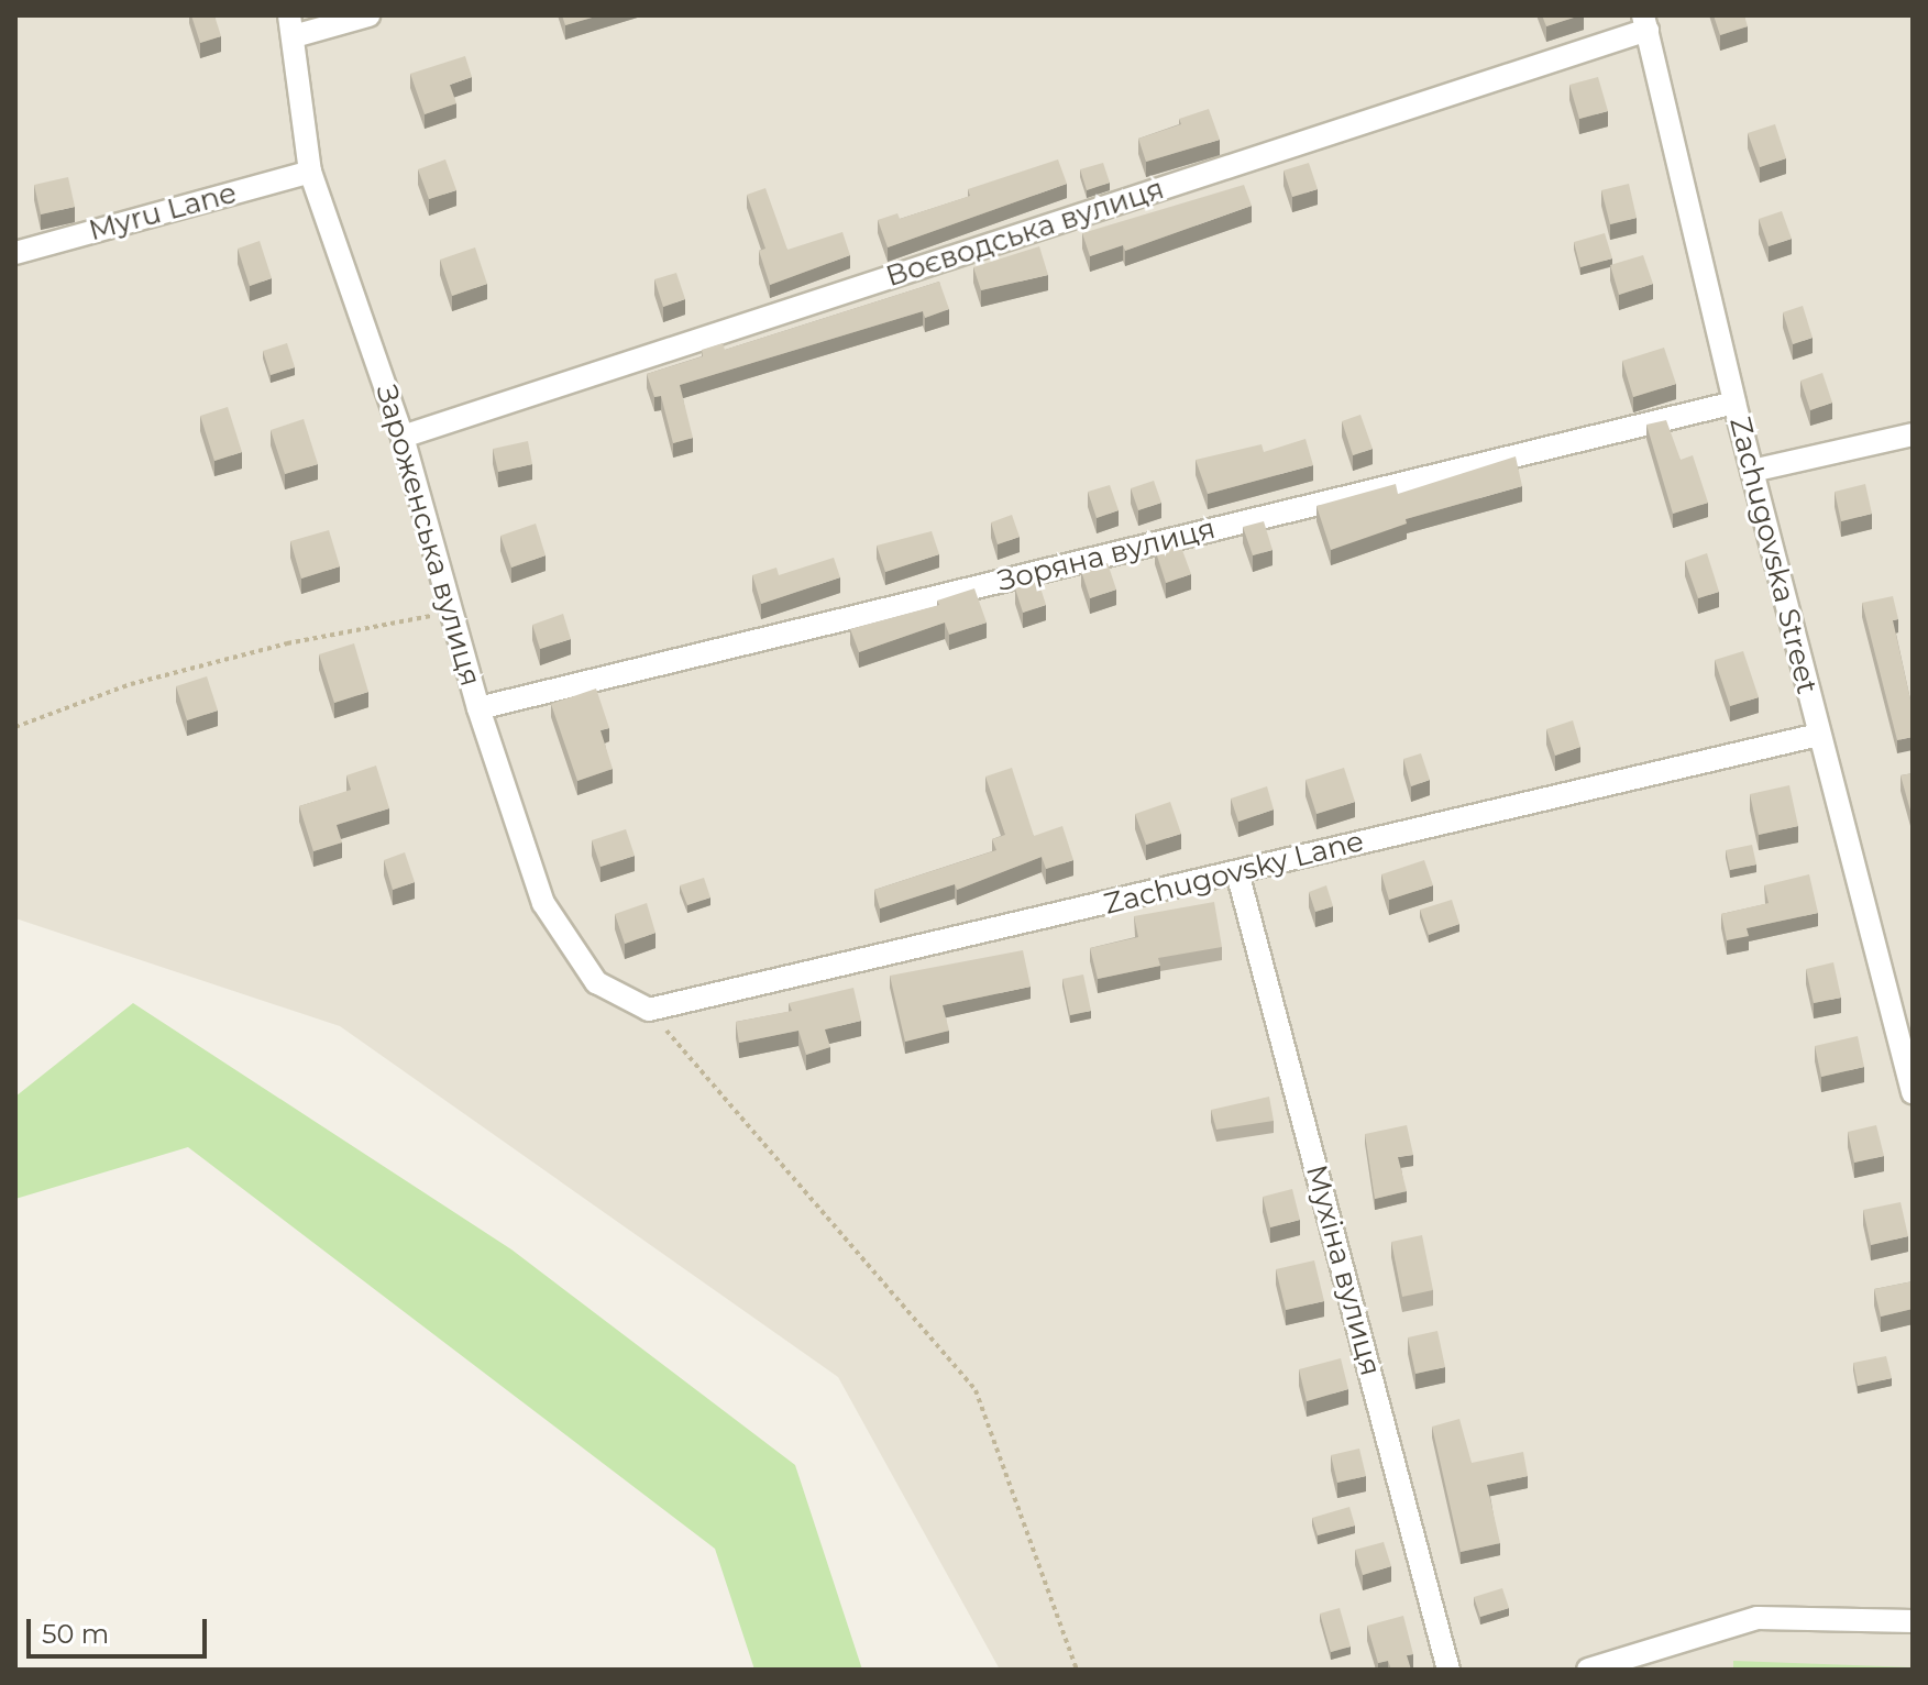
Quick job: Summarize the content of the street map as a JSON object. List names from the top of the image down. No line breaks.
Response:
{"streets":{"street":["Myru Lane","Воєводська вулиця","Зароженська вулиця","Зоряна вулиця","Zachugovska Street","Zachugovsky Lane","Мухіна вулиця"]},"crossings":[["Myru Lane","Зароженська вулиця"],["Воєводська вулиця","Зароженська вулиця"],["Воєводська вулиця","Zachugovska Street"],["Зароженська вулиця","Зоряна вулиця"],["Зароженська вулиця","Zachugovsky Lane"],["Зоряна вулиця","Zachugovska Street"],["Zachugovska Street","Zachugovsky Lane"],["Zachugovsky Lane","Мухіна вулиця"]],"scale_bar":"50 m"}
